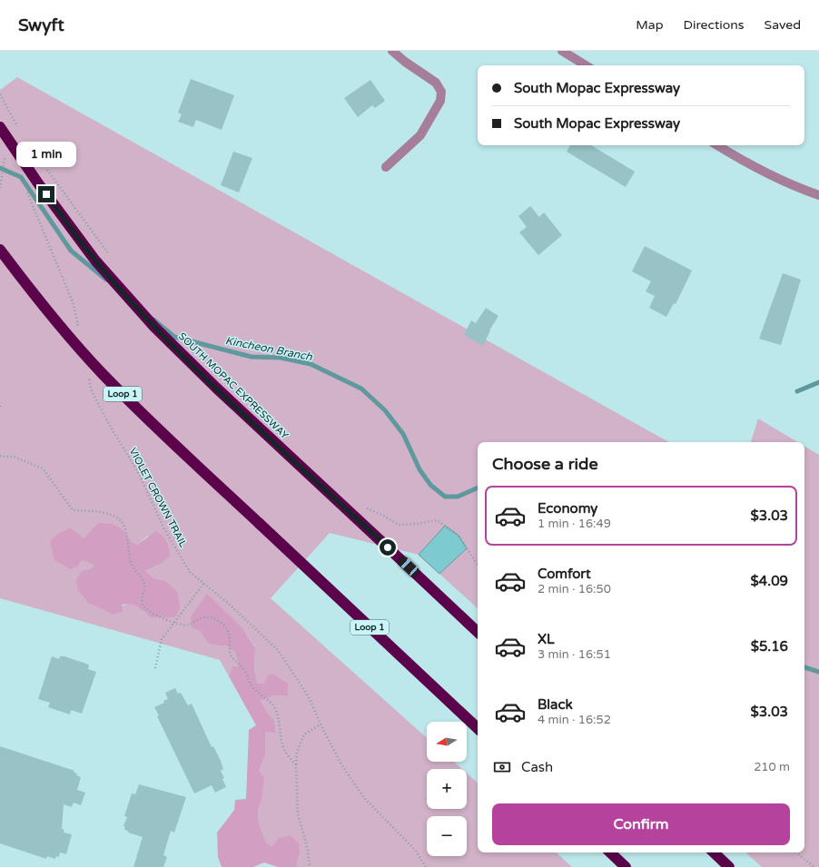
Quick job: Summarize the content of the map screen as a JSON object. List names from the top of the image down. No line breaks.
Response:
{"streets":{"highway":["SOUTH MOPAC EXPRESSWAY","Loop 1"],"path":["VIOLET CROWN TRAIL"]},"water":["Kincheon Branch"],"north":"left","page":{"header":"Swyft","nav":["Map","Directions","Saved"],"banner":["South Mopac Expressway","South Mopac Expressway"],"bubble":"1 min","heading":"Choose a ride","list":[{"name":"Economy","note":"1 min · 16:49","value":"$3.03"},{"name":"Comfort","note":"2 min · 16:50","value":"$4.09"},{"name":"XL","note":"3 min · 16:51","value":"$5.16"},{"name":"Black","note":"4 min · 16:52","value":"$3.03"}],"map_buttons":["+","−"],"pay":["Cash","210 m"],"buttons":"Confirm"}}
